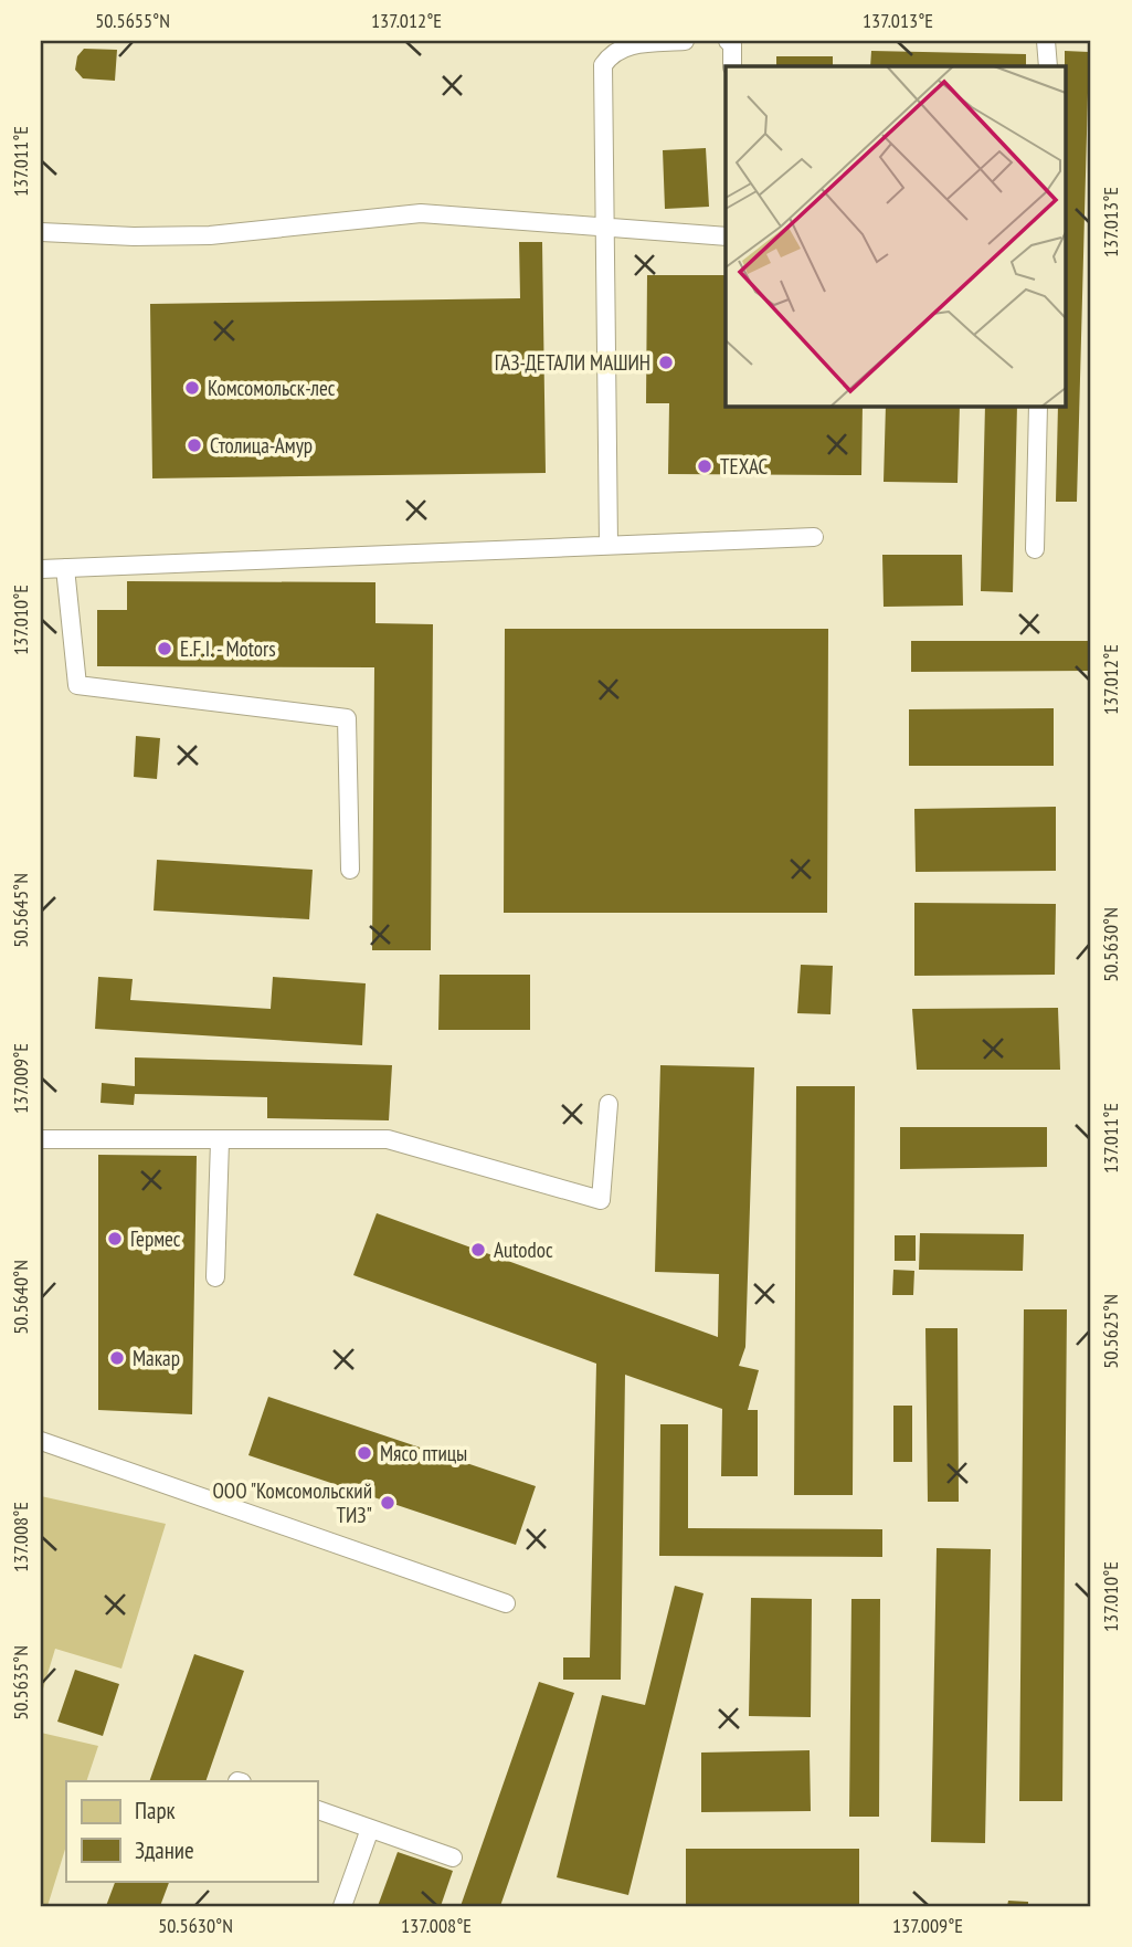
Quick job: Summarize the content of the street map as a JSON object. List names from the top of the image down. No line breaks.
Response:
{"places":["ГАЗ-ДЕТАЛИ МАШИН","Комсомольск-лес","Столица-Амур","ТЕХАС","E.F.I. - Motors","Гермес","Autodoc","Макар","Мясо птицы","ООО \"Комсомольский ТИЗ\""],"legend":["Парк","Здание"],"coordinates":["50.5655°N","137.012°E","137.013°E","137.011°E","137.010°E","50.5645°N","50.5630°N","137.009°E","50.5640°N","50.5625°N","137.008°E","50.5635°N"]}
